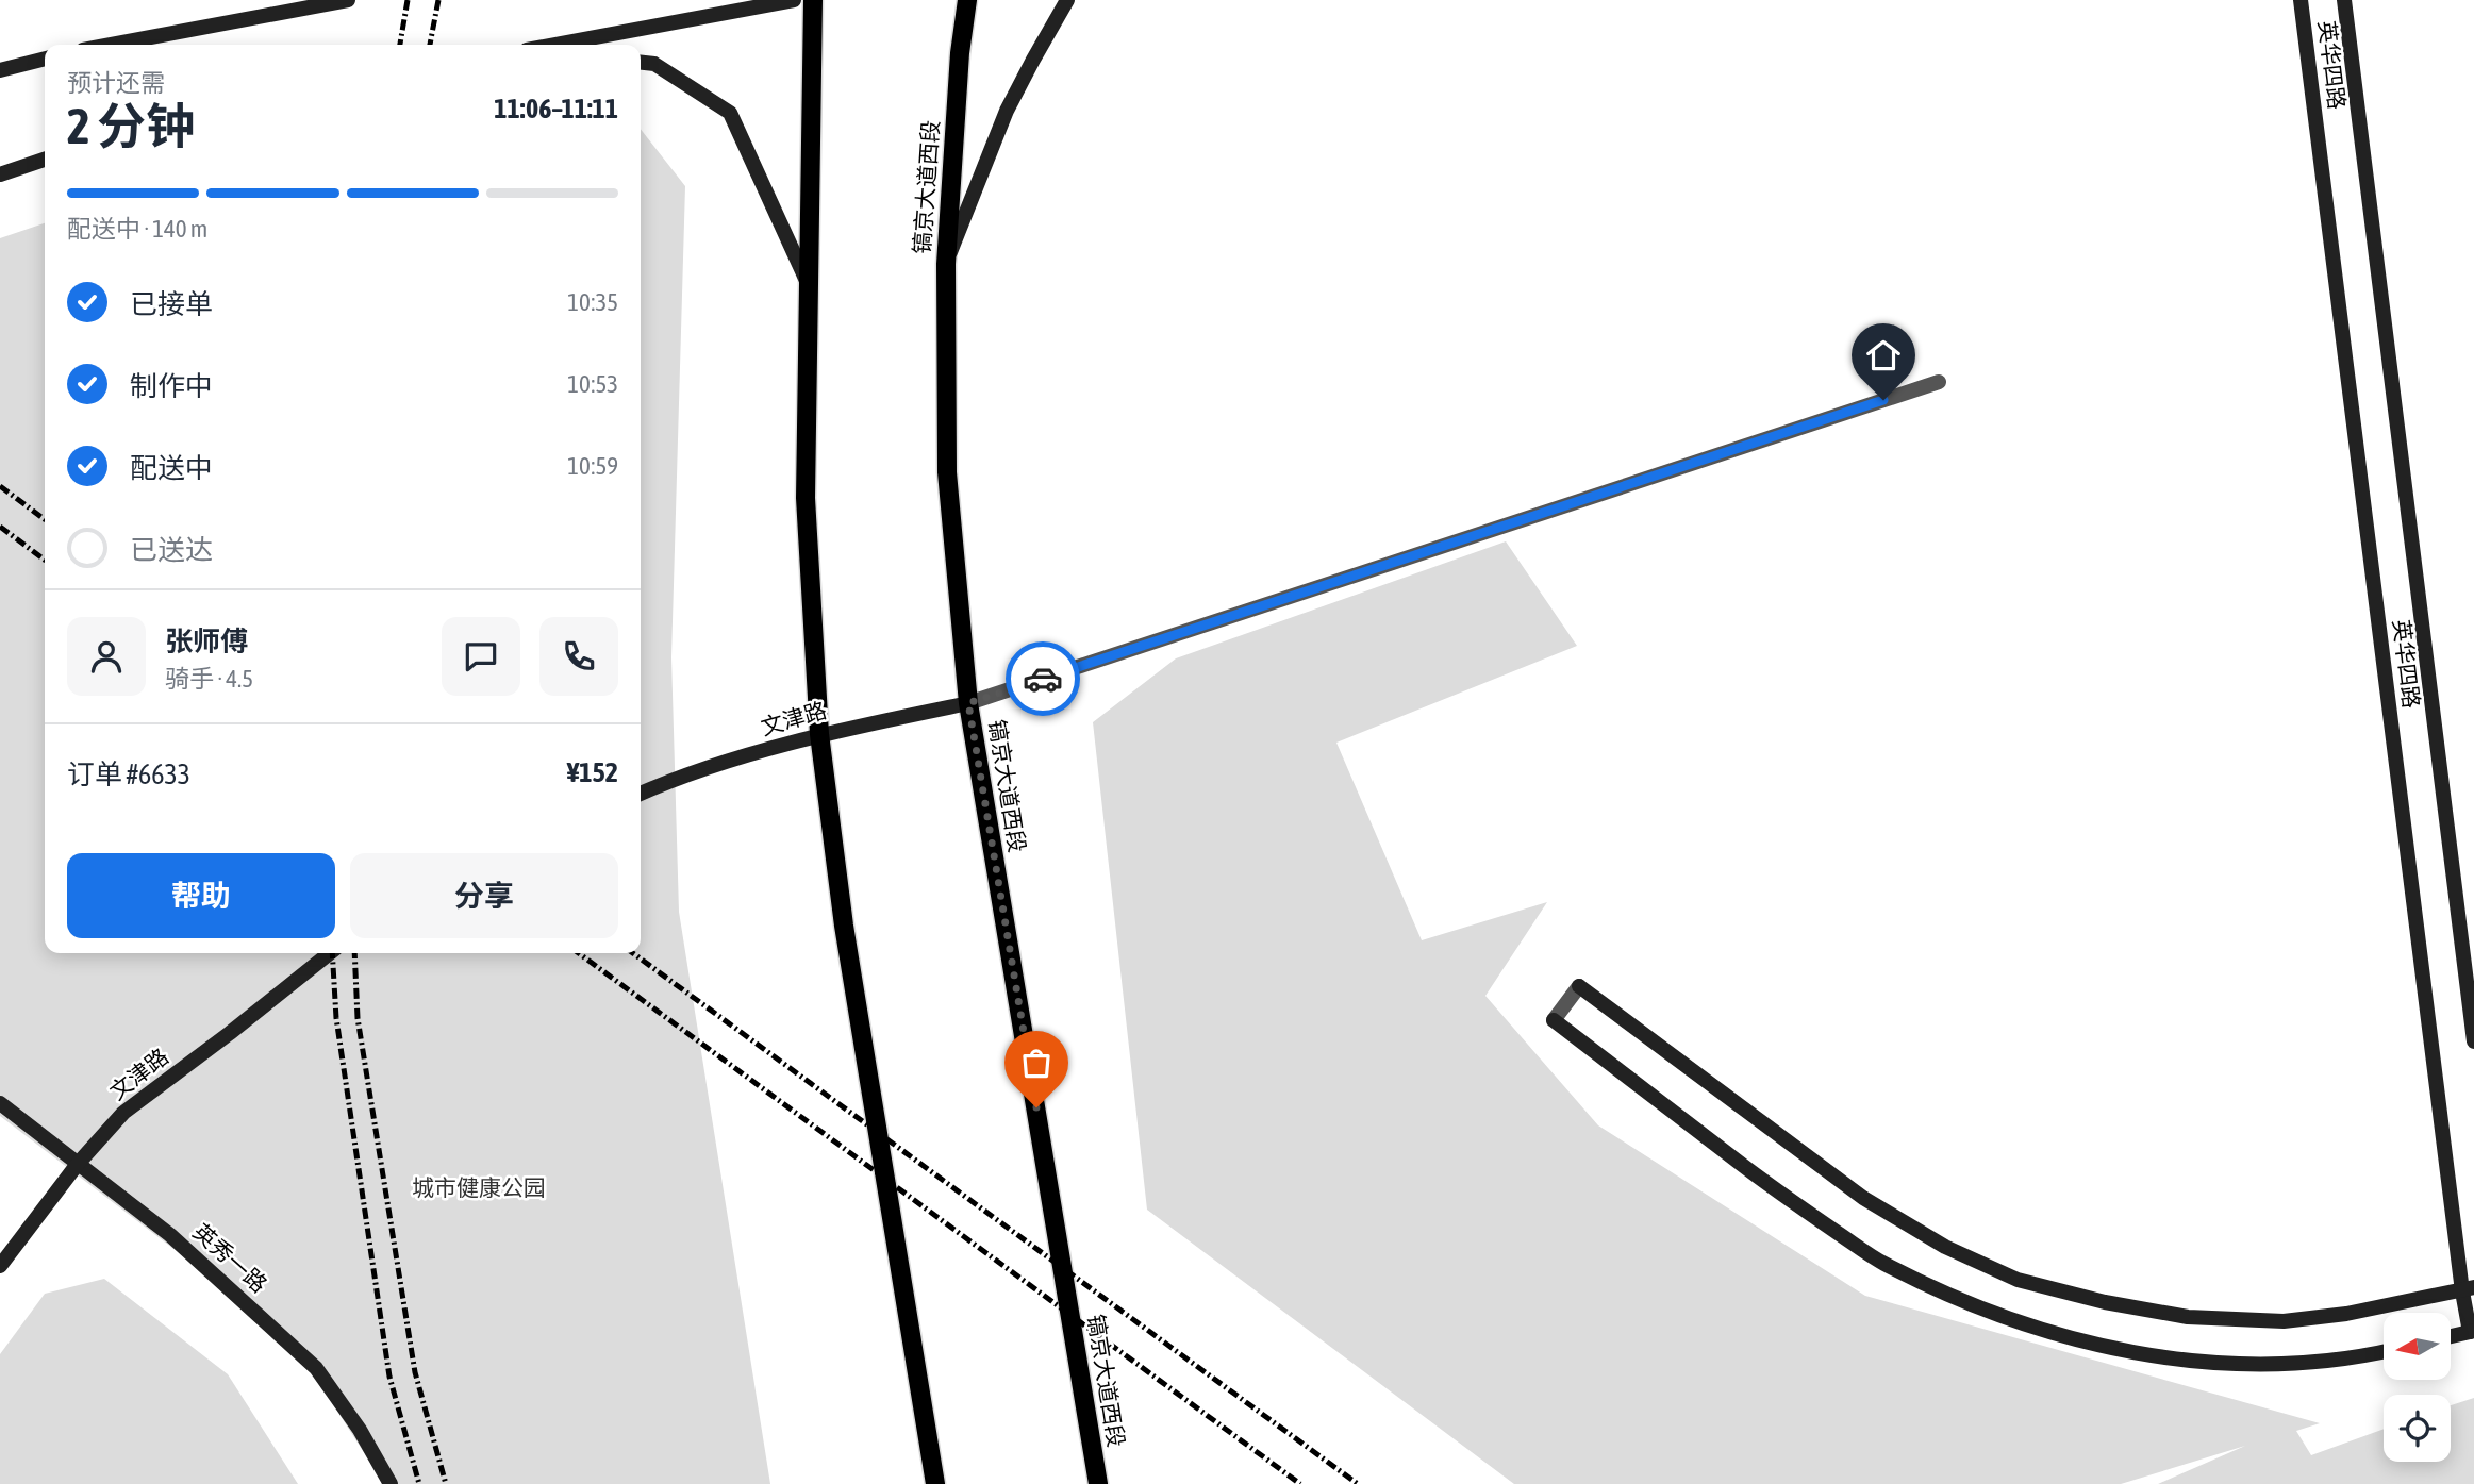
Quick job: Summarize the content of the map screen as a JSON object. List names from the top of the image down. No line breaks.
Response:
{"streets":{"main road":["镐京大道西段"],"street":["英华四路","文津路","英秀一路"]},"crossings":[["镐京大道西段","文津路"],["文津路","英秀一路"]],"parks":["城市健康公园"],"north":"left","page":{"heading":["2 分钟","预计还需","11:06–11:11"],"panel":["张师傅","骑手 · 4.5","订单 #6633","¥152"],"bar":"配送中 · 140 m","list":[["已接单","10:35"],["制作中","10:53"],["配送中","10:59"],"已送达"],"buttons":["帮助","分享"]}}
